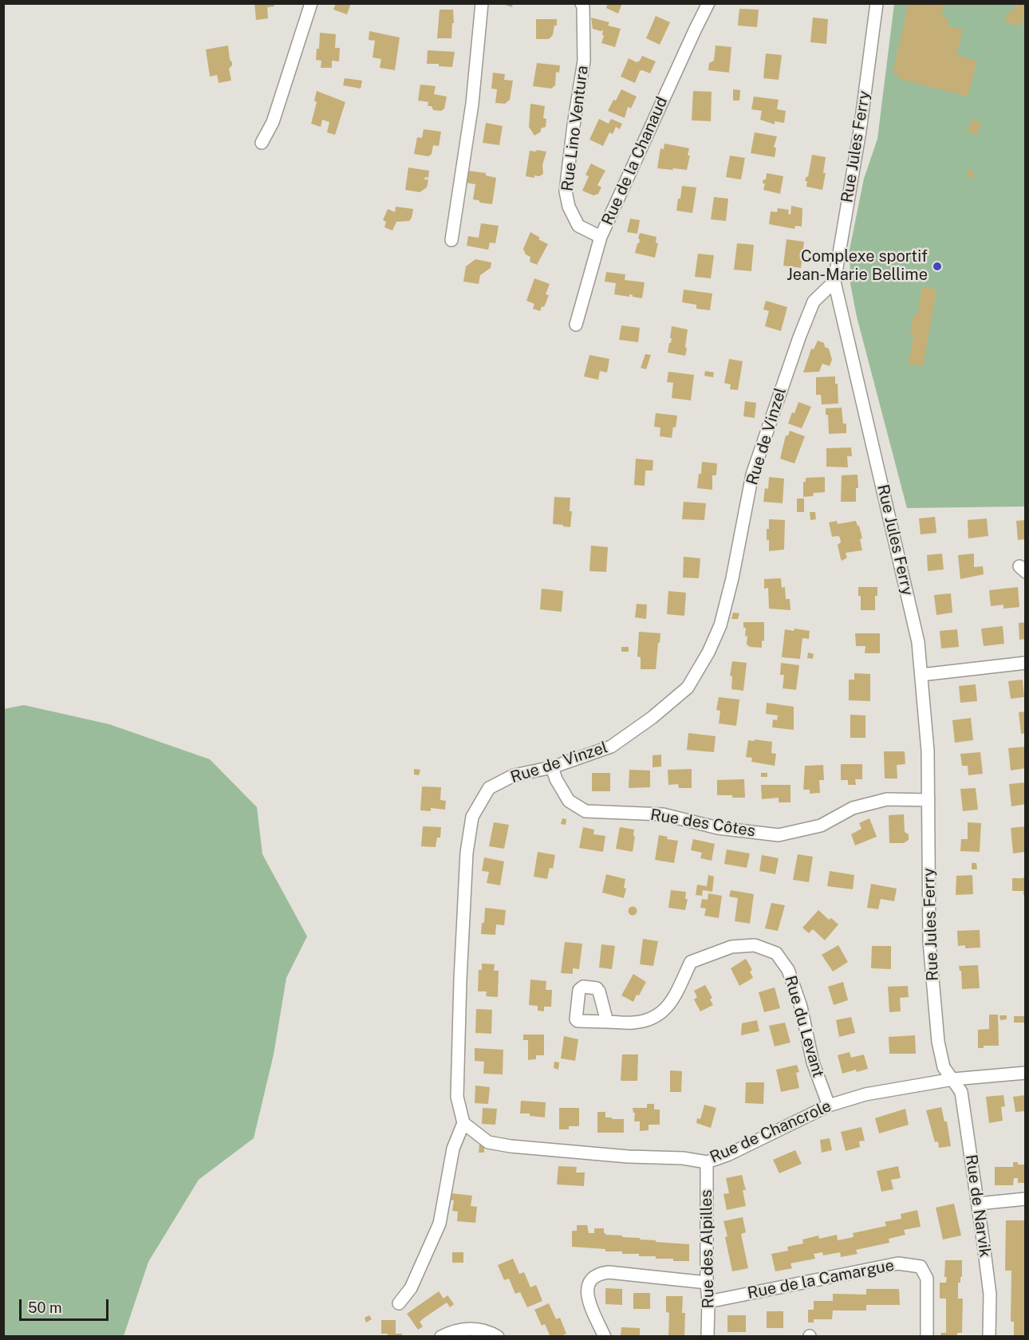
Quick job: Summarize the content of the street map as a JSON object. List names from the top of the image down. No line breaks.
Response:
{"streets":{"street":["Rue Lino Ventura","Rue Jules Ferry","Rue de la Chanaud","Rue de Vinzel","Rue des Côtes","Rue du Levant","Rue de Chancrole","Rue de Narvik","Rue des Alpilles","Rue de la Camargue"]},"crossings":[["Rue Lino Ventura","Rue de la Chanaud"],["Rue Jules Ferry","Rue de Vinzel"],["Rue Jules Ferry","Rue des Côtes"],["Rue Jules Ferry","Rue de Chancrole"],["Rue Jules Ferry","Rue de Narvik"],["Rue de Vinzel","Rue des Côtes"],["Rue de Vinzel","Rue de Chancrole"],["Rue du Levant","Rue de Chancrole"],["Rue de Chancrole","Rue de Narvik"],["Rue de Chancrole","Rue des Alpilles"],["Rue des Alpilles","Rue de la Camargue"]],"places":["Complexe sportif Jean-Marie Bellime"],"scale_bar":"50 m"}
